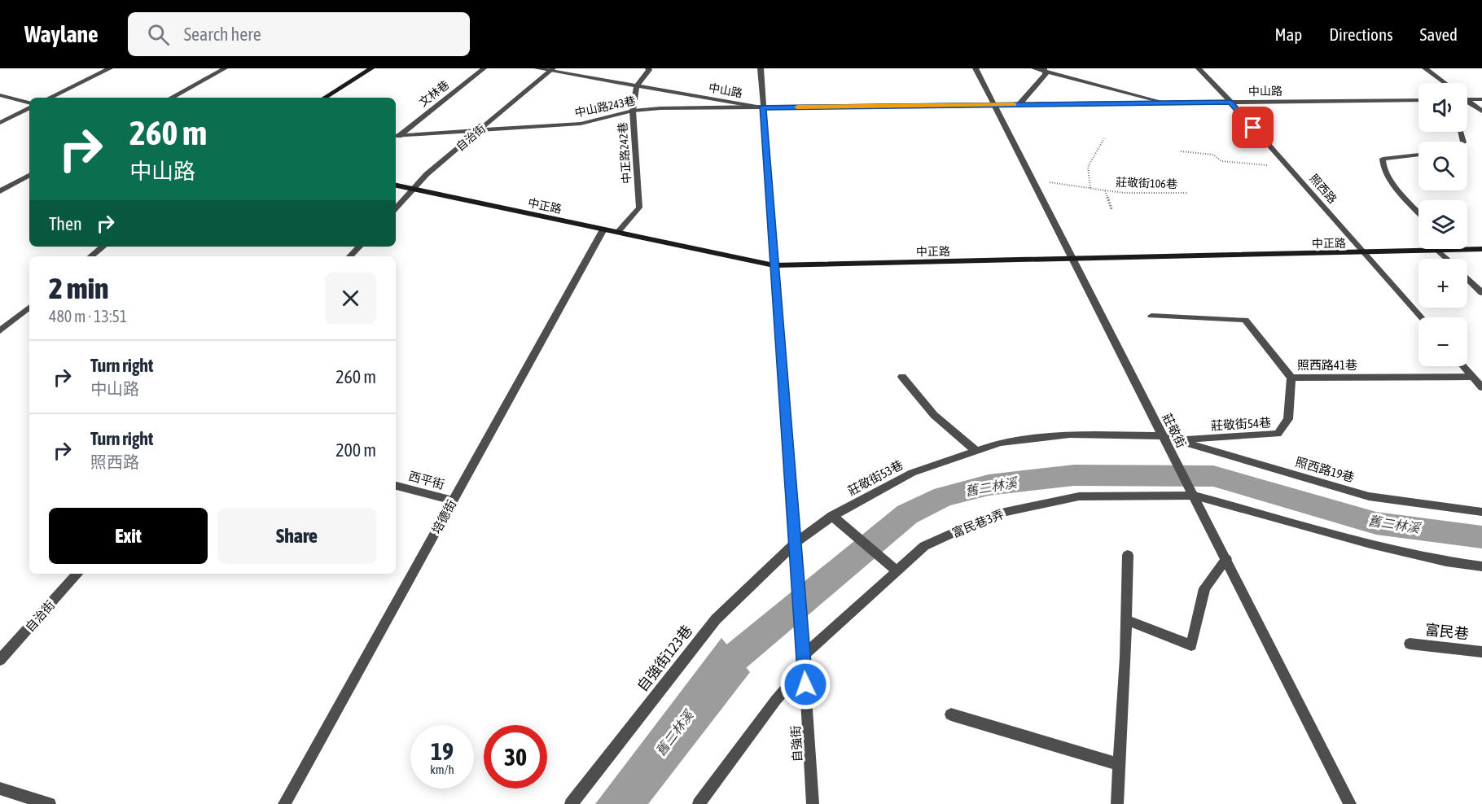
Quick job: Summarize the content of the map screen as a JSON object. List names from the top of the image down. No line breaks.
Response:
{"streets":{"main road":["中正路"],"street":["中山路","文林巷","中山路243巷","自治街","中正路242巷","照西路","照西路41巷","莊敬街54巷","莊敬街","照西路19巷","莊敬街53巷","西平街","培德街","富民巷3弄","富民巷","自強街123巷","自強街"],"path":["莊敬街106巷"]},"crossings":[["中山路","中山路243巷"],["中山路","自治街"],["中山路","中正路242巷"],["中山路","照西路"],["中山路","莊敬街"],["中山路","自強街"],["文林巷","中山路243巷"],["中山路243巷","自治街"],["中山路243巷","中正路242巷"],["中山路243巷","自強街"],["自治街","中正路"],["中正路242巷","中正路"],["莊敬街106巷","莊敬街"],["照西路","中正路"],["中正路","莊敬街"],["中正路","培德街"],["中正路","自強街"],["照西路41巷","莊敬街54巷"],["莊敬街54巷","照西路19巷"],["莊敬街","照西路19巷"],["莊敬街","莊敬街53巷"],["莊敬街","富民巷3弄"],["照西路19巷","莊敬街53巷"],["莊敬街53巷","自強街123巷"],["莊敬街53巷","自強街"],["西平街","培德街"],["富民巷3弄","自強街"],["自強街123巷","自強街"]],"water":["舊二林溪"],"page":{"header":"Waylane","search":"Search here","nav":["Map","Directions","Saved"],"map_buttons":["+","−"],"turn":["260 m","中山路"],"then":"Then","heading":["2 min","480 m · 13:51"],"list":[{"name":"Turn right","note":"中山路","value":"260 m"},{"name":"Turn right","note":"照西路","value":"200 m"}],"buttons":["Exit","Share"],"speed":"19 km/h","limit":"30"}}
